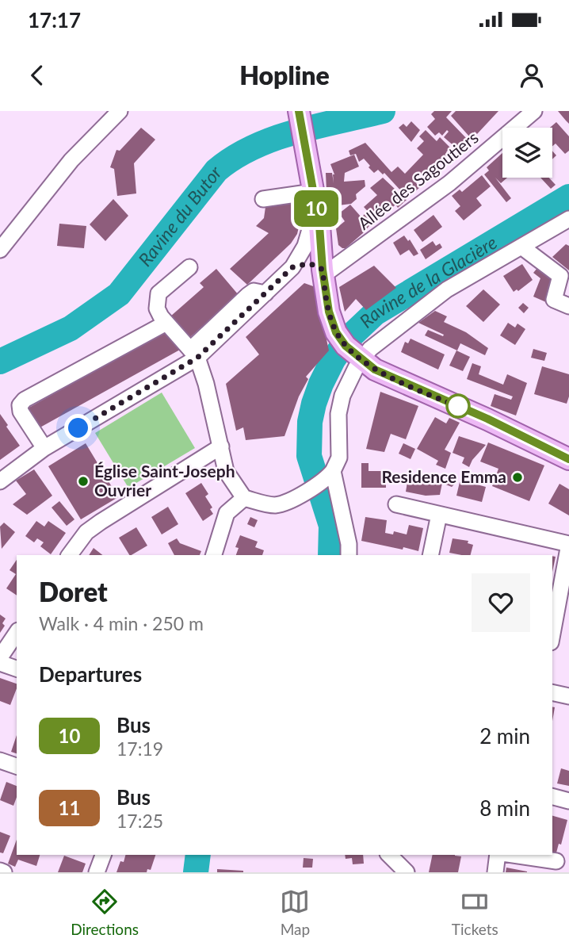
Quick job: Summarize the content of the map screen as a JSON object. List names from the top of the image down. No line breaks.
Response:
{"streets":{"street":["Allée des Sagoutiers"]},"water":["Ravine du Butor","Ravine de la Glacière"],"places":["Residence Emma","Église Saint-Joseph Ouvrier"],"lines":["bus line 10"],"page":{"status":"17:17","header":"Hopline","on_map":"10","heading":[["Doret","Walk · 4 min · 250 m"],"Departures"],"list":[{"mark":"10","name":"Bus","note":"17:19","value":"2 min"},{"mark":"11","name":"Bus","note":"17:25","value":"8 min"}],"tabs":["Directions","Map","Tickets"]}}
